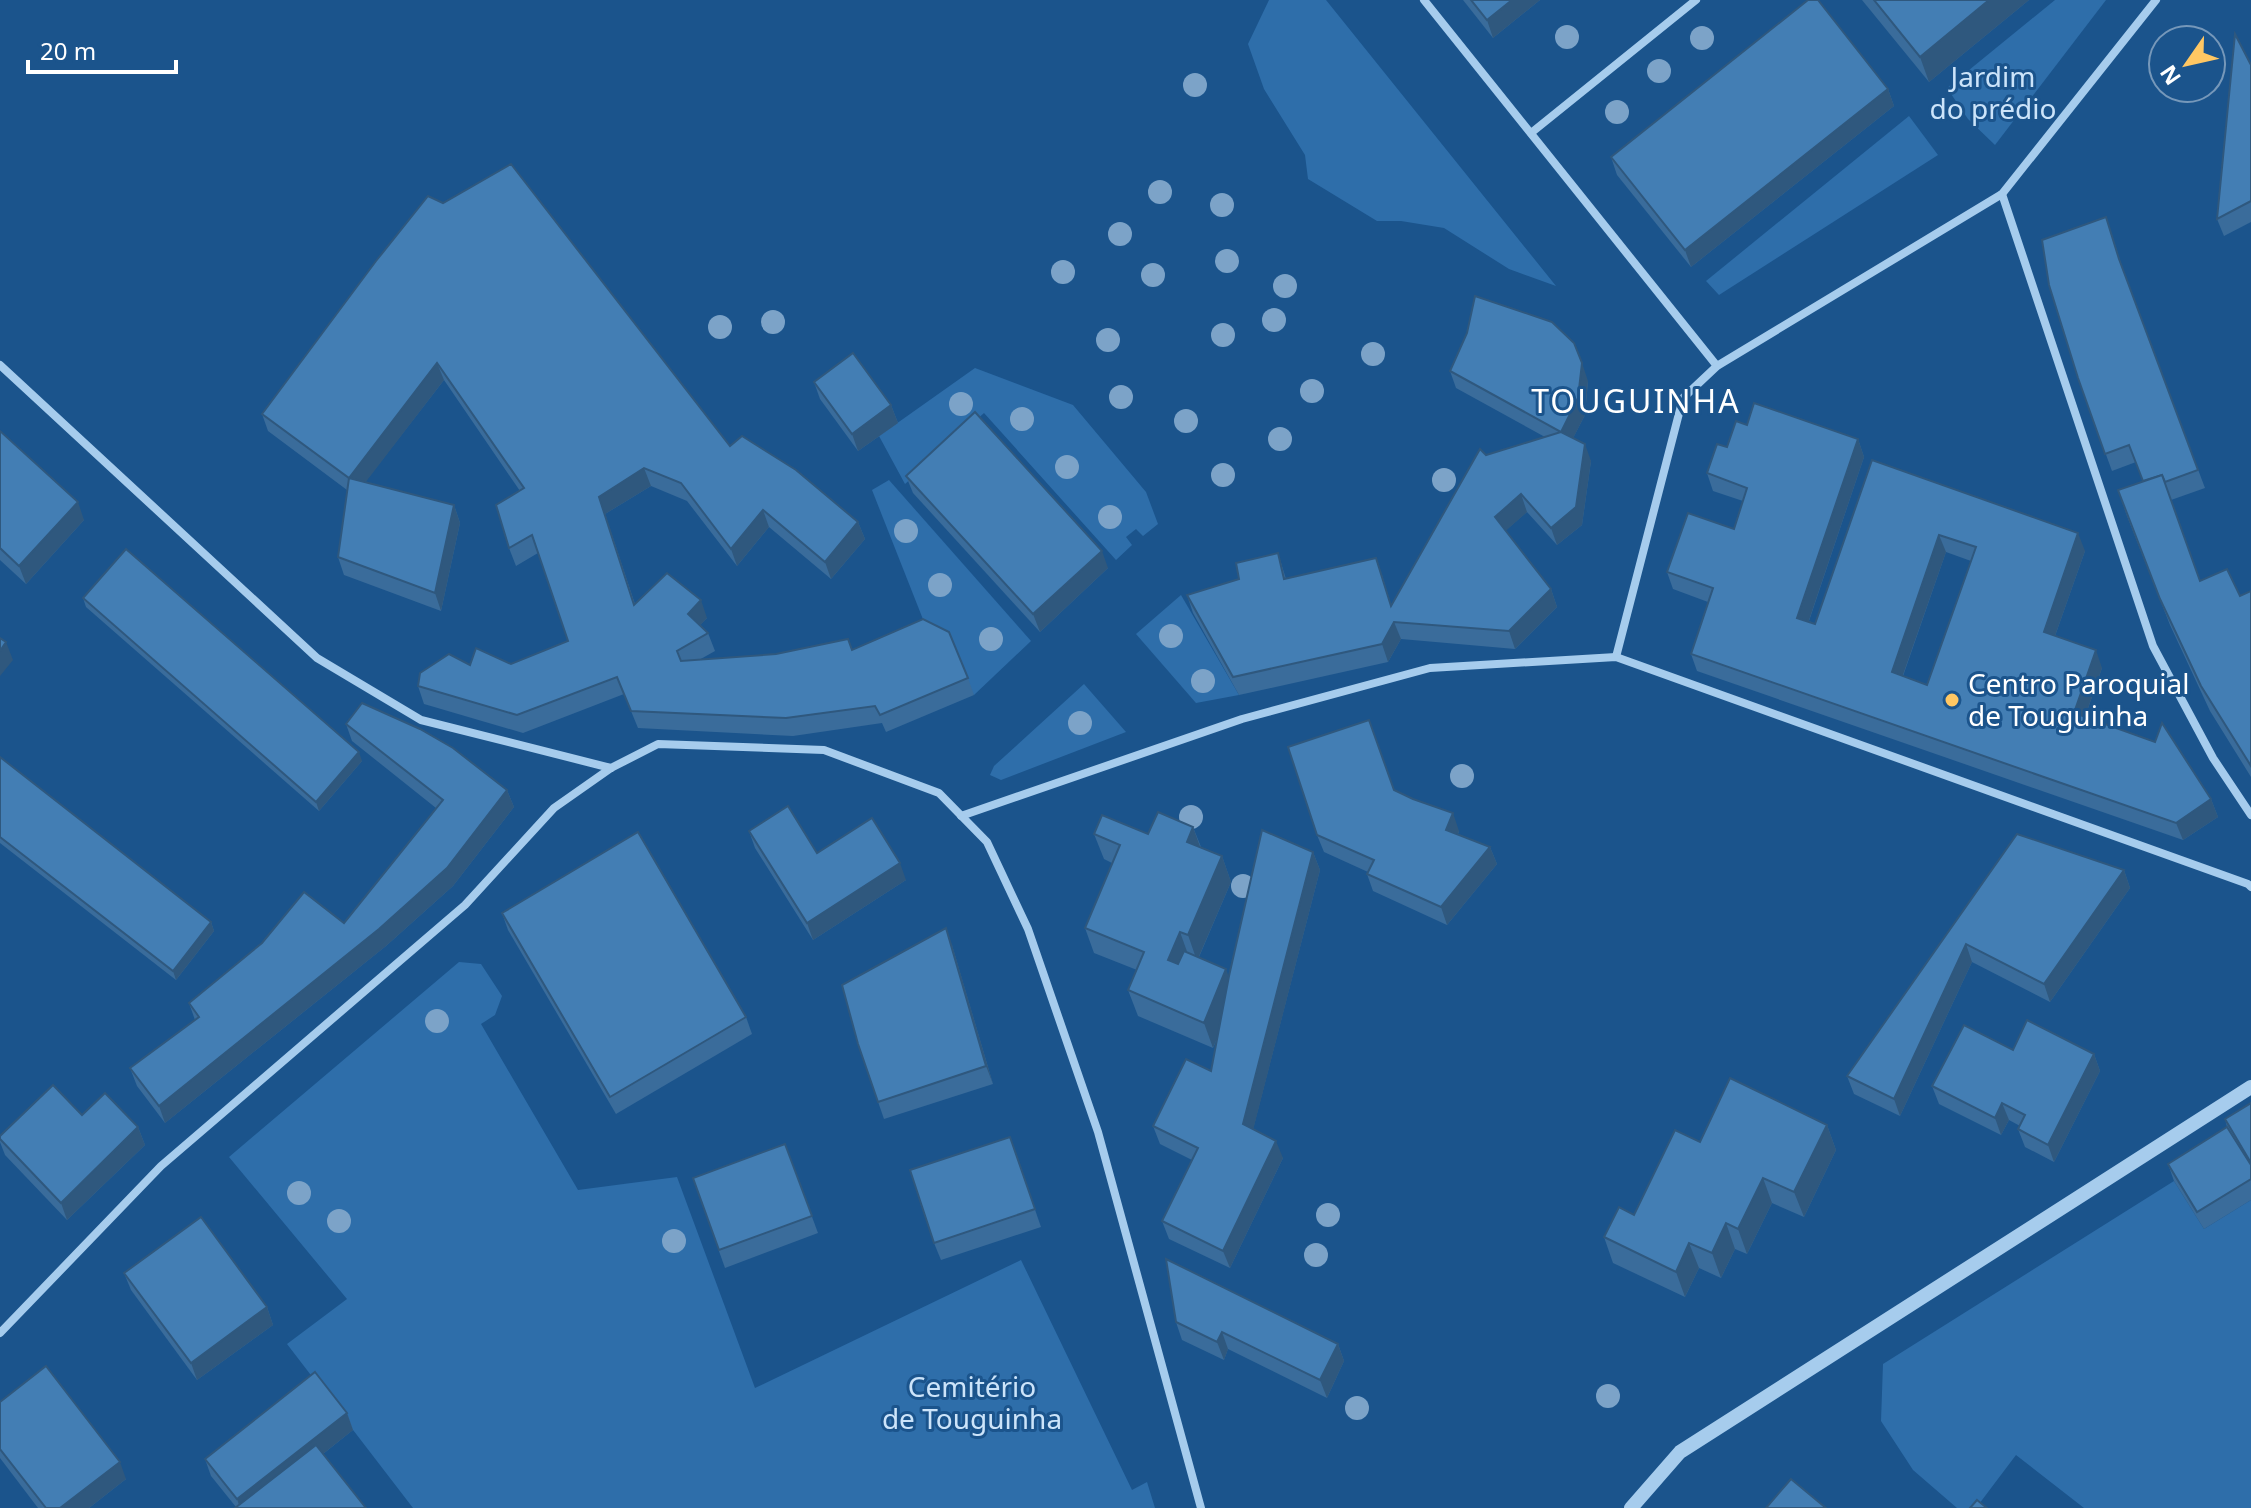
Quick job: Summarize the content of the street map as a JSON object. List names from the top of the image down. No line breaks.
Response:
{"districts":["TOUGUINHA"],"parks":["Jardim do prédio","Cemitério de Touguinha"],"places":["Centro Paroquial de Touguinha"],"scale_bar":"20 m","north":"bottom left"}
